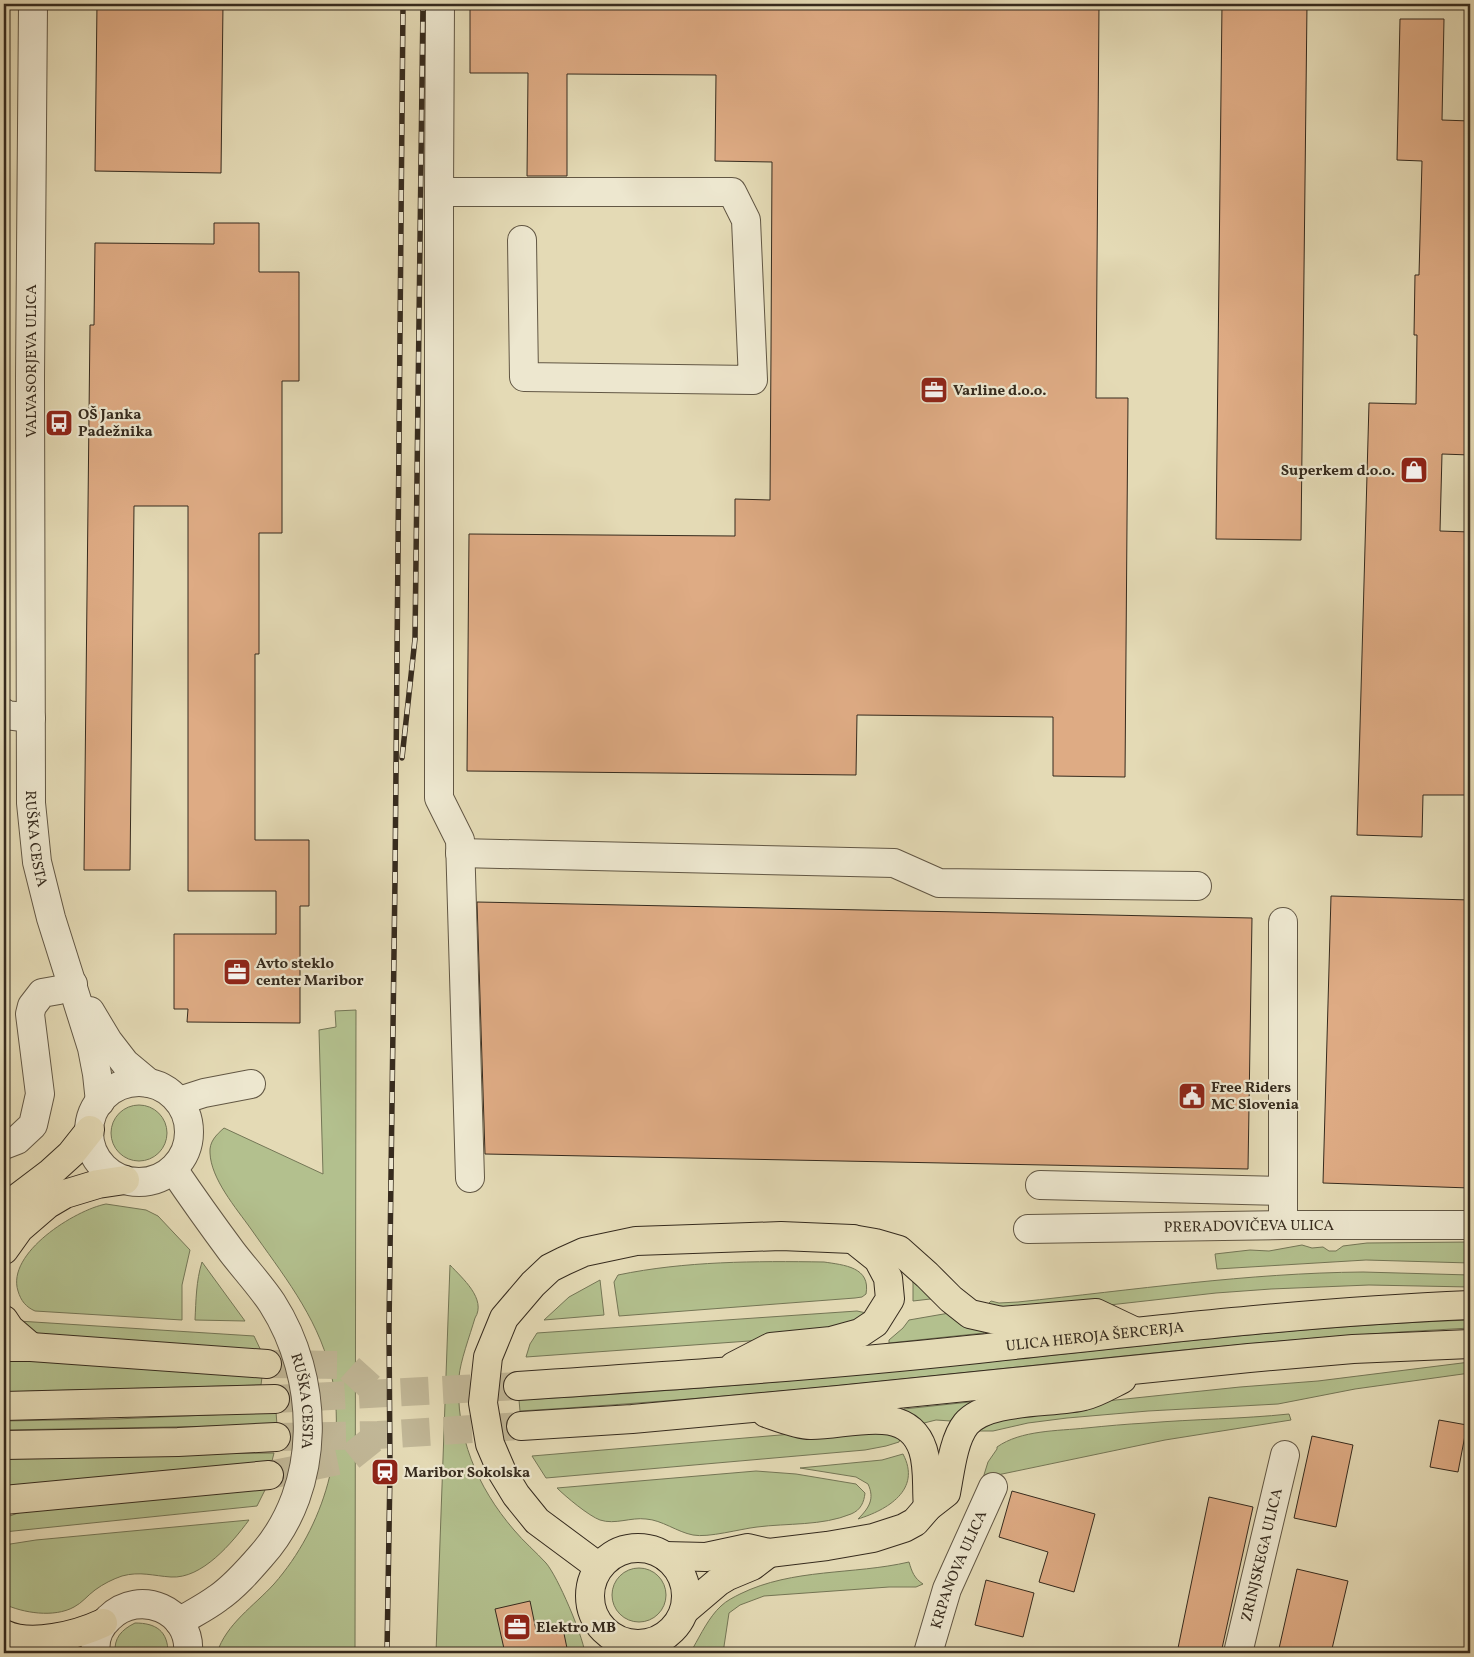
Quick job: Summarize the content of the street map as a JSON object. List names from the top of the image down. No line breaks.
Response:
{"streets":{"main road":["ULICA HEROJA ŠERCERJA"],"street":["VALVASORJEVA ULICA","RUŠKA CESTA","PRERADOVIČEVA ULICA","ZRINJSKEGA ULICA","KRPANOVA ULICA"]},"crossings":[["VALVASORJEVA ULICA","RUŠKA CESTA"]],"places":{"office":["Varline d.o.o.","Avto steklo center Maribor","Elektro MB"],"bus stop":["OŠ Janka Padežnika"],"shop":["Superkem d.o.o."],"public building":["Free Riders MC Slovenia"],"station":["Maribor Sokolska"]}}
